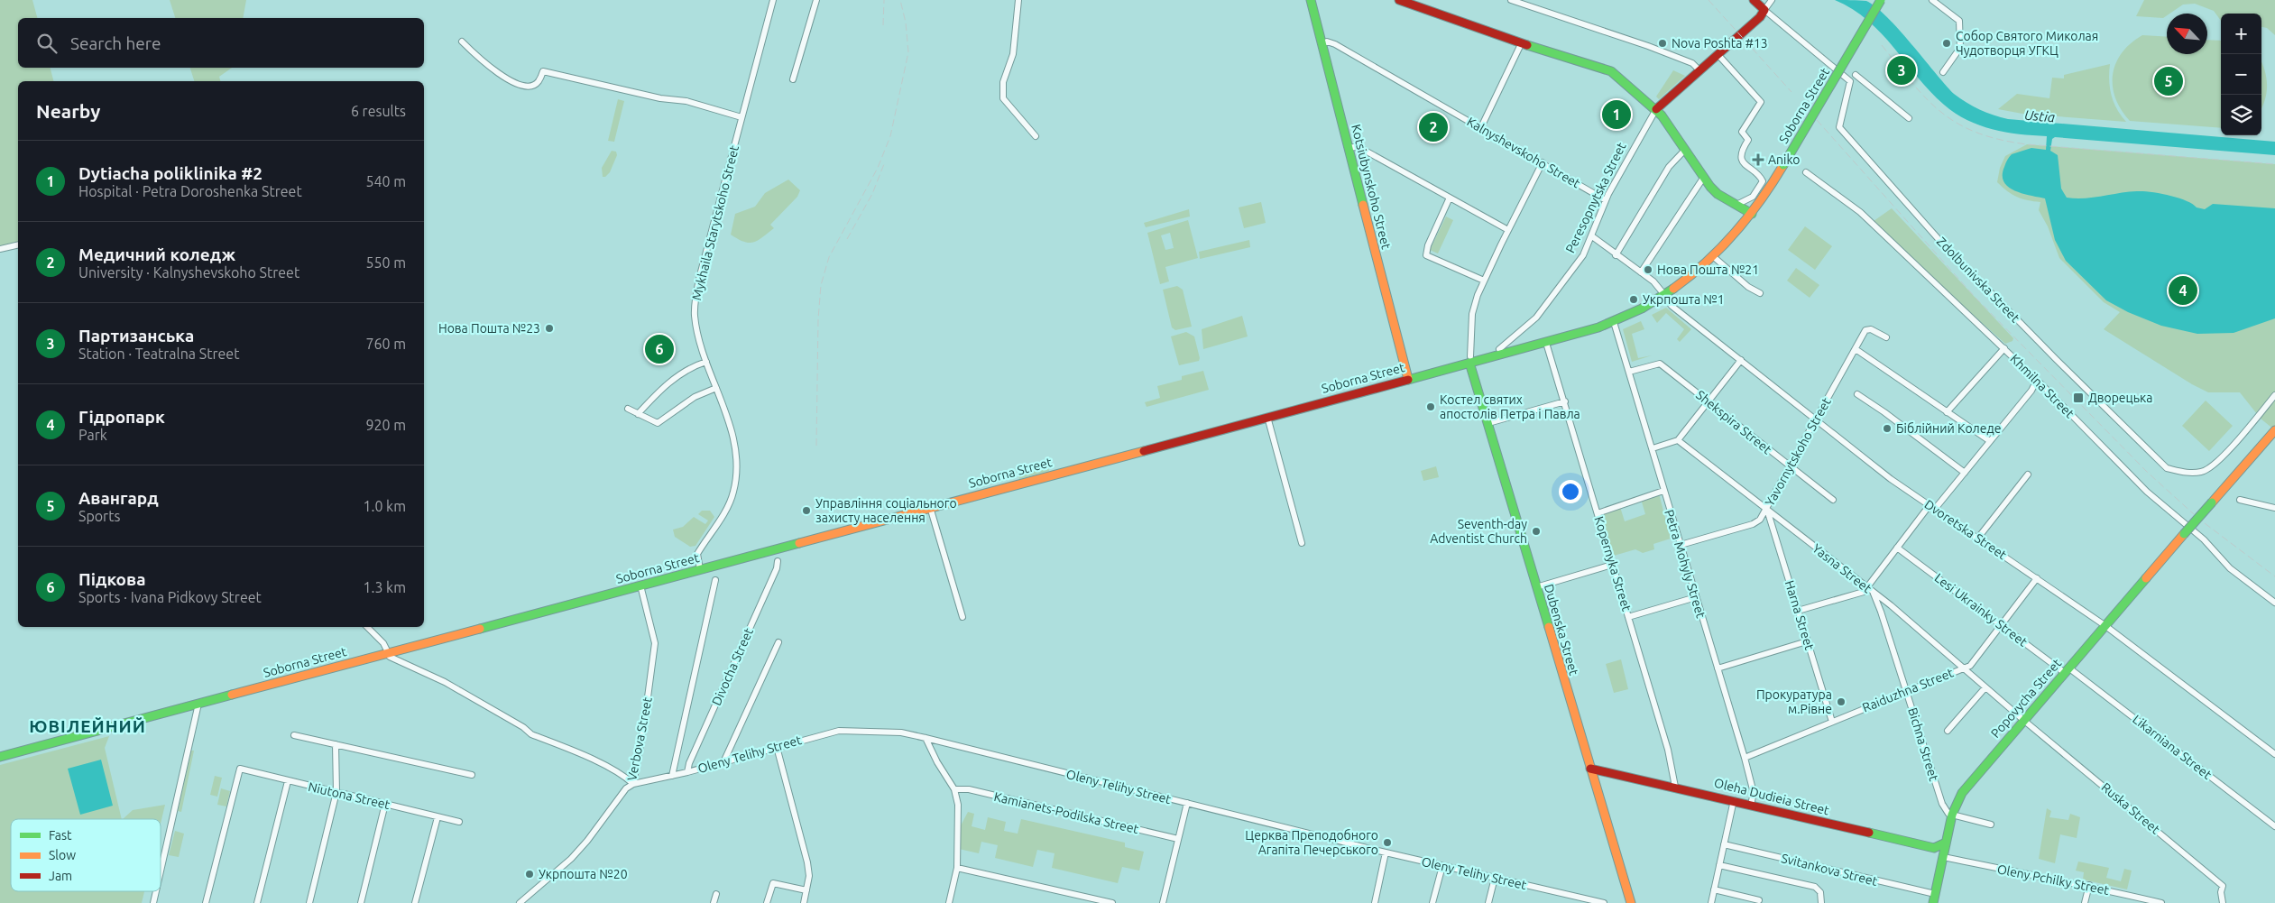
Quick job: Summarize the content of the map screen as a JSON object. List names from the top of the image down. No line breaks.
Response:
{"streets":{"main road":["Soborna Street","Kotsiubynskoho Street","Peresopnytska Street","Dubenska Street","Popovycha Street","Oleha Dudieia Street"],"street":["Kalnyshevskoho Street","Mykhaila Starytskoho Street","Zdolbunivska Street","Khmilna Street","Shekspira Street","Yavornytskoho Street","Dvoretska Street","Kopernyka Street","Petra Mohyly Street","Yasna Street","Lesi Ukrainky Street","Harna Street","Divocha Street","Raiduzhna Street","Verbova Street","Bichna Street","Likarniana Street","Oleny Telihy Street","Niutona Street","Ruska Street","Kamianets-Podilska Street","Svitankova Street","Oleny Pchilky Street"]},"crossings":[["Soborna Street","Kotsiubynskoho Street"],["Soborna Street","Mykhaila Starytskoho Street"],["Soborna Street","Dvoretska Street"],["Soborna Street","Kopernyka Street"],["Soborna Street","Petra Mohyly Street"],["Soborna Street","Dubenska Street"],["Soborna Street","Verbova Street"],["Kalnyshevskoho Street","Kotsiubynskoho Street"],["Kalnyshevskoho Street","Peresopnytska Street"],["Peresopnytska Street","Zdolbunivska Street"],["Peresopnytska Street","Dvoretska Street"],["Shekspira Street","Yavornytskoho Street"],["Shekspira Street","Petra Mohyly Street"],["Yavornytskoho Street","Dvoretska Street"],["Yavornytskoho Street","Petra Mohyly Street"],["Yavornytskoho Street","Yasna Street"],["Yavornytskoho Street","Harna Street"],["Dvoretska Street","Raiduzhna Street"],["Dvoretska Street","Popovycha Street"],["Kopernyka Street","Oleha Dudieia Street"],["Petra Mohyly Street","Raiduzhna Street"],["Petra Mohyly Street","Oleha Dudieia Street"],["Yasna Street","Harna Street"],["Yasna Street","Raiduzhna Street"],["Yasna Street","Popovycha Street"],["Yasna Street","Bichna Street"],["Yasna Street","Ruska Street"],["Lesi Ukrainky Street","Raiduzhna Street"],["Lesi Ukrainky Street","Popovycha Street"],["Lesi Ukrainky Street","Likarniana Street"],["Harna Street","Raiduzhna Street"],["Dubenska Street","Oleha Dudieia Street"],["Divocha Street","Oleny Telihy Street"],["Raiduzhna Street","Bichna Street"],["Popovycha Street","Bichna Street"],["Popovycha Street","Likarniana Street"],["Popovycha Street","Oleha Dudieia Street"],["Popovycha Street","Ruska Street"],["Popovycha Street","Svitankova Street"],["Popovycha Street","Oleny Pchilky Street"],["Verbova Street","Oleny Telihy Street"]],"districts":["ЮВІЛЕЙНИЙ"],"water":["Ustia"],"places":{"other":["Nova Poshta #13","Собор Святого Миколая Чудотворця УГКЦ","Нова Пошта №21","Укрпошта №1","Нова Пошта №23","Костел святих апостолів Петра і Павла","Біблійний Коледе","Управління соціального захисту населення","Seventh-day Adventist Church","Прокуратура м.Рівне","Церква Преподобного Агапіта Печерського","Укрпошта №20"],"health":["Aniko"],"transit":["Дворецька"]},"legend":["Fast","Slow","Jam"],"north":"top left","page":{"map_buttons":["+","−"],"search":"Search here","pins":["3","5","1","2","4","6"],"heading":["Nearby","6 results"],"list":[{"mark":"1","name":"Dytiacha poliklinika #2","note":"Hospital · Petra Doroshenka Street","value":"540 m"},{"mark":"2","name":"Медичний коледж","note":"University · Kalnyshevskoho Street","value":"550 m"},{"mark":"3","name":"Партизанська","note":"Station · Teatralna Street","value":"760 m"},{"mark":"4","name":"Гідропарк","note":"Park","value":"920 m"},{"mark":"5","name":"Авангард","note":"Sports","value":"1.0 km"},{"mark":"6","name":"Підкова","note":"Sports · Ivana Pidkovy Street","value":"1.3 km"}]}}
